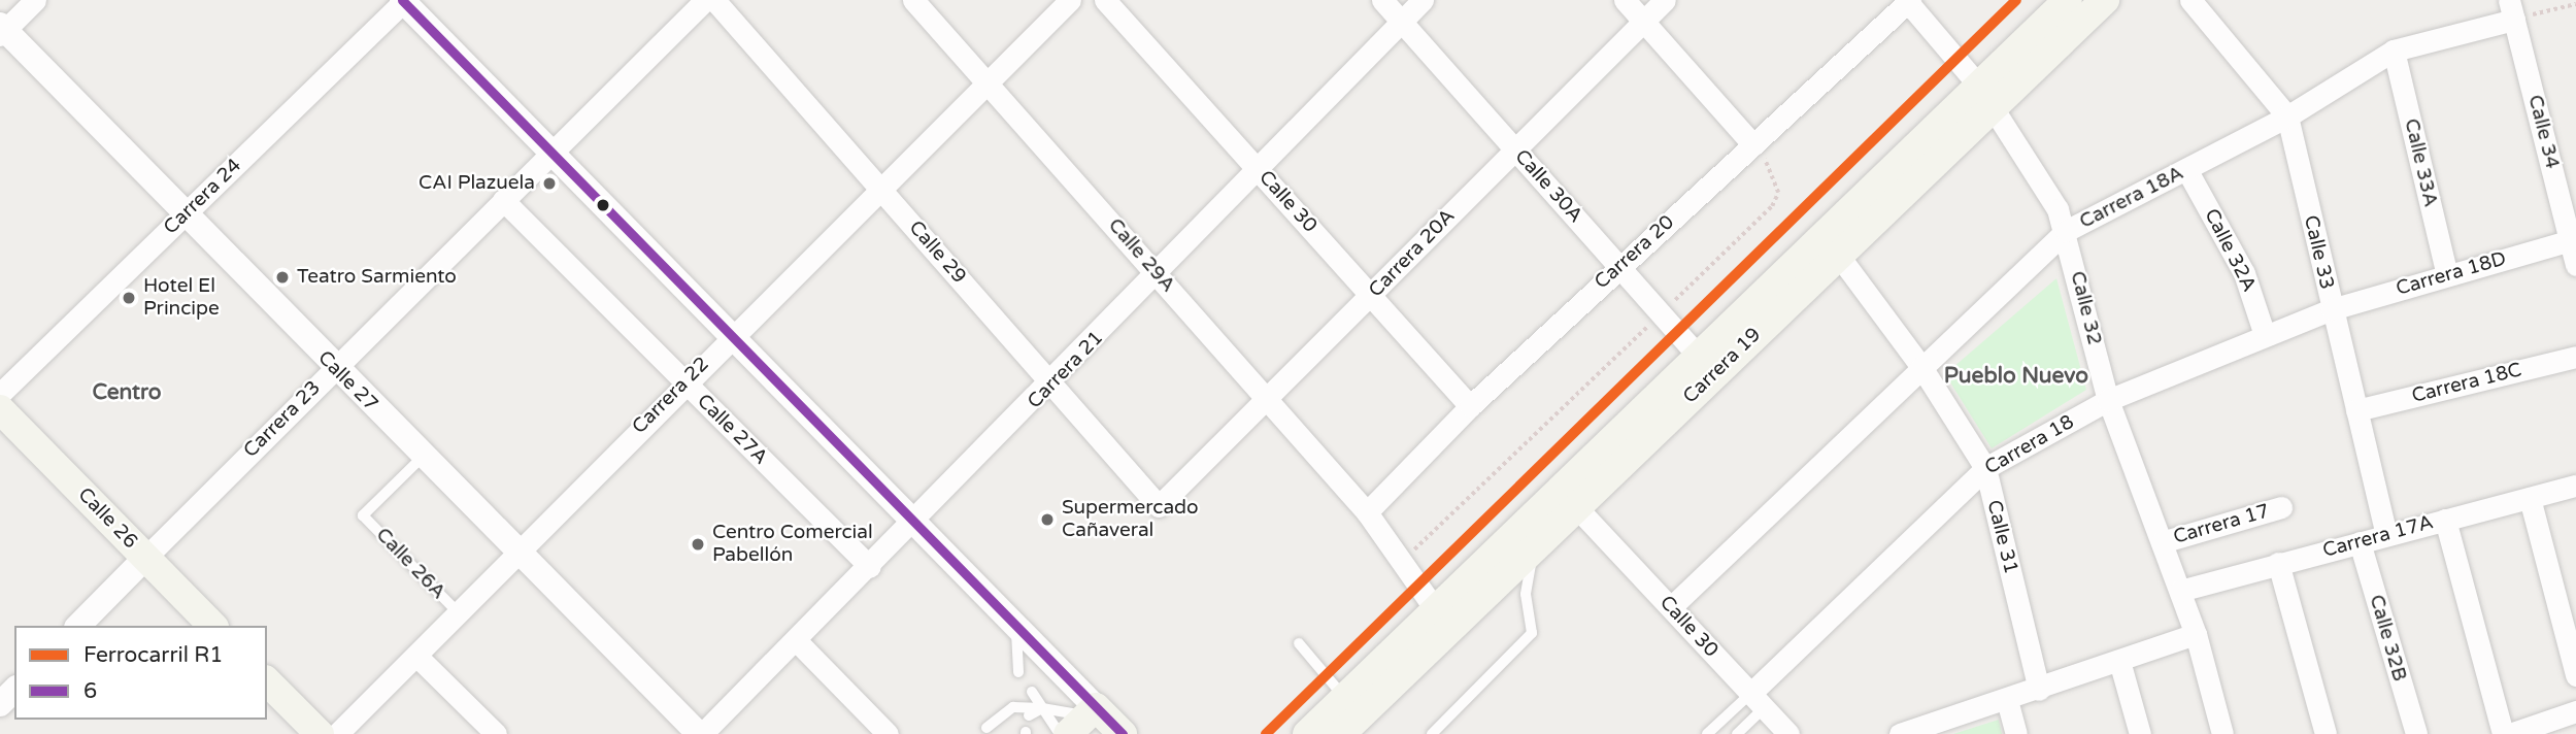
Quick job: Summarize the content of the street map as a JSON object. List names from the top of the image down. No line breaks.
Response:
{"streets":{"main road":["Carrera 19","Calle 26"],"street":["Calle 34","Calle 33A","Calle 30A","Carrera 24","Carrera 18A","Calle 30","Calle 32A","Calle 29","Carrera 20","Calle 33","Carrera 20A","Calle 29A","Carrera 18D","Calle 32","Carrera 21","Calle 27","Carrera 18C","Carrera 22","Carrera 23","Calle 27A","Carrera 18","Carrera 17","Calle 31","Carrera 17A","Calle 32B"],"lane":["Calle 26A"]},"crossings":[["Calle 34","Carrera 18A"],["Calle 34","Carrera 18D"],["Calle 33A","Carrera 18A"],["Calle 33A","Carrera 18D"],["Calle 30A","Carrera 20"],["Calle 30A","Carrera 20A"],["Calle 30A","Carrera 19"],["Calle 30A","Carrera 21"],["Carrera 24","Calle 27"],["Carrera 18A","Calle 30"],["Carrera 18A","Calle 32A"],["Carrera 18A","Calle 33"],["Carrera 18A","Calle 32"],["Carrera 18A","Calle 31"],["Calle 30","Carrera 20"],["Calle 30","Carrera 20A"],["Calle 30","Carrera 19"],["Calle 30","Carrera 21"],["Calle 30","Carrera 18"],["Calle 32A","Carrera 18"],["Calle 29","Carrera 20A"],["Calle 29","Carrera 21"],["Calle 29","Carrera 22"],["Carrera 20","Calle 29A"],["Carrera 20","Calle 32"],["Calle 33","Carrera 18D"],["Calle 33","Carrera 18C"],["Calle 33","Carrera 18"],["Calle 33","Carrera 17A"],["Carrera 20A","Calle 29A"],["Calle 29A","Carrera 19"],["Calle 29A","Carrera 21"],["Calle 29A","Carrera 22"],["Carrera 18D","Carrera 18"],["Calle 32","Carrera 19"],["Calle 32","Carrera 18"],["Calle 32","Carrera 17"],["Calle 32","Carrera 17A"],["Carrera 19","Calle 31"],["Carrera 21","Calle 27"],["Carrera 21","Calle 27A"],["Calle 27","Carrera 22"],["Calle 27","Carrera 23"],["Calle 27","Calle 26A"],["Carrera 22","Calle 27A"],["Carrera 22","Calle 26A"],["Carrera 23","Calle 27A"],["Carrera 23","Calle 26"],["Carrera 18","Calle 31"],["Carrera 17A","Calle 32B"]],"districts":["Pueblo Nuevo","Centro"],"places":["CAI Plazuela","Teatro Sarmiento","Hotel El Principe","Supermercado Cañaveral","Centro Comercial Pabellón"],"lines":["rail line R1","transit line 6"],"legend":["Ferrocarril R1","6"]}
